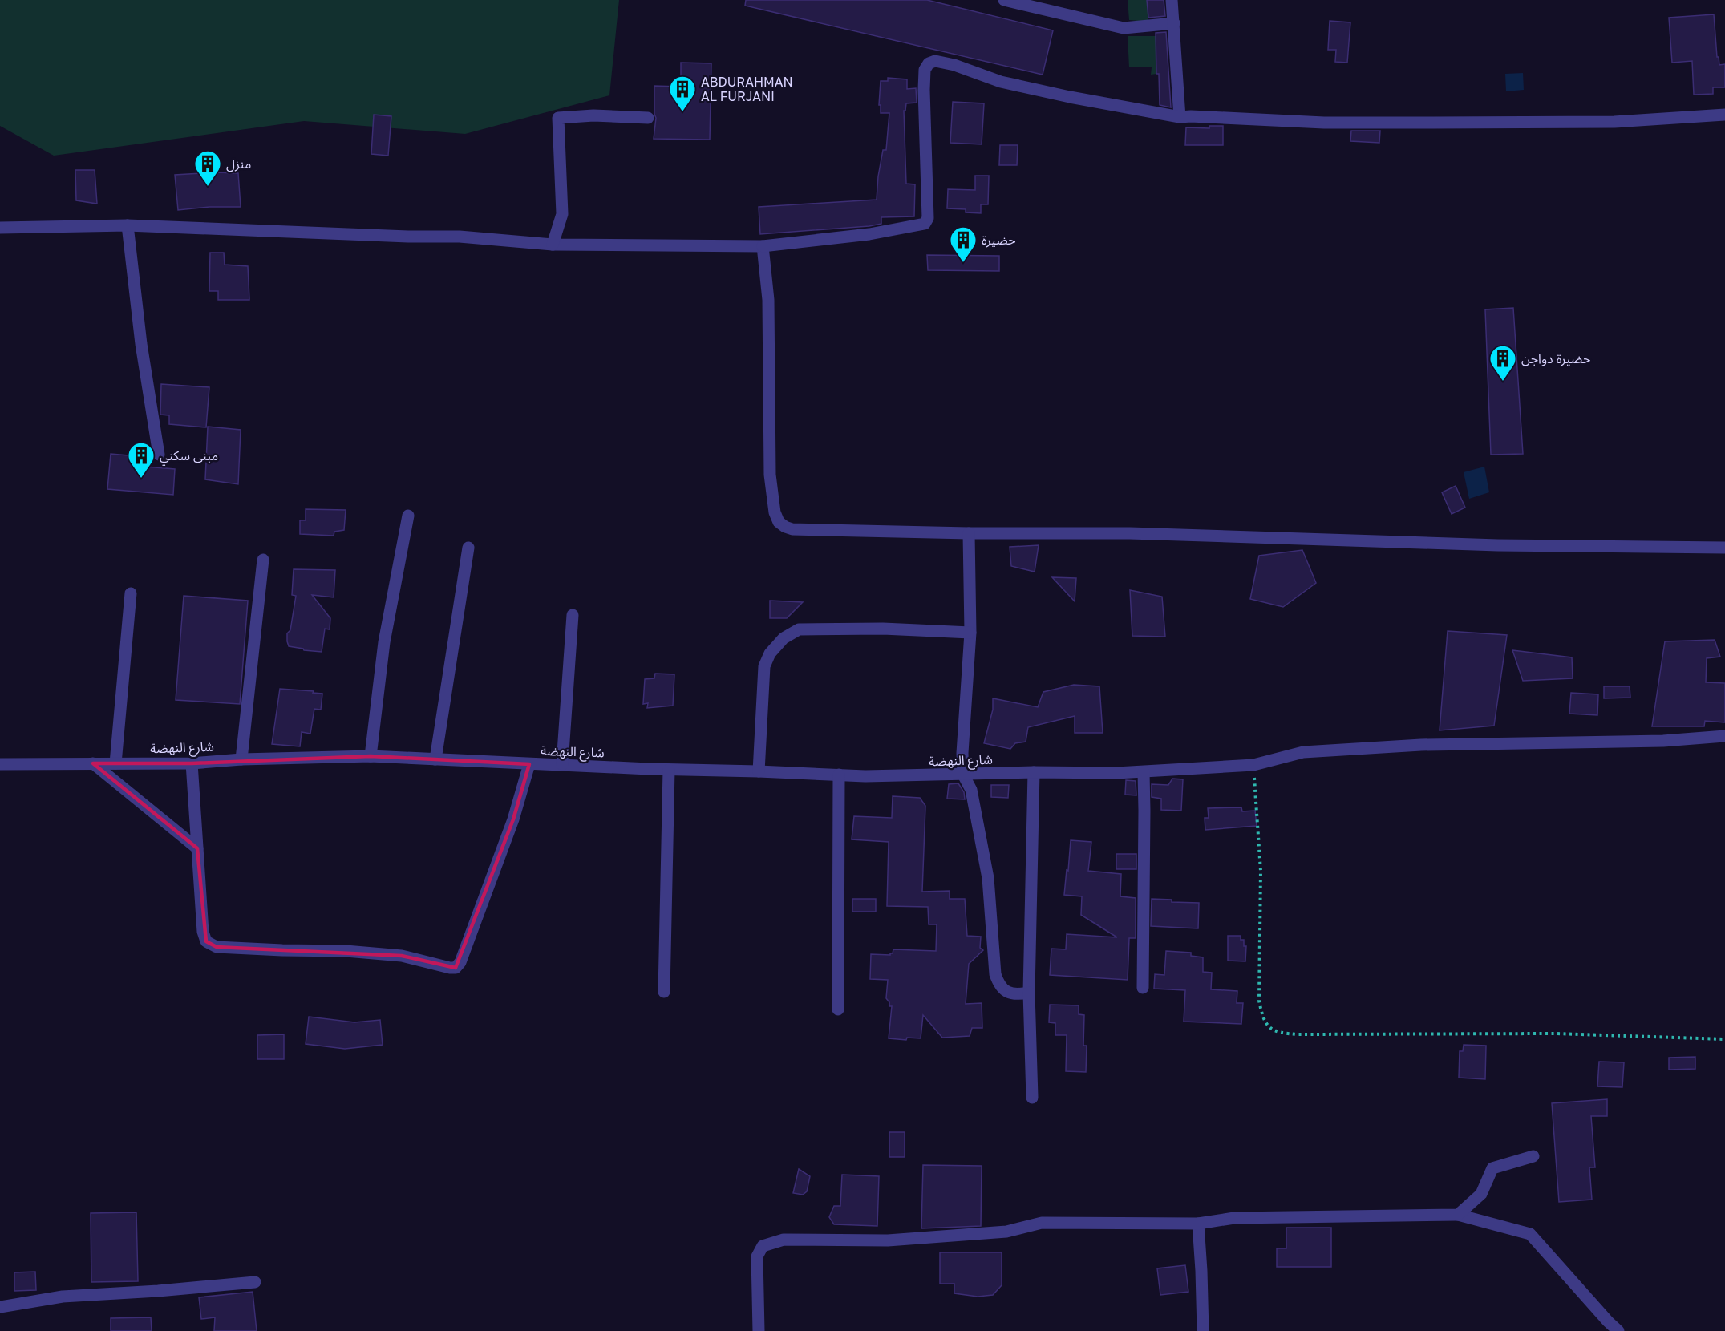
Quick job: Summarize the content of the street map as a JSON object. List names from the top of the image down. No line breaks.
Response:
{"streets":{"street":["شارع النهضة"]},"places":{"building":["ABDURAHMAN AL FURJANI","منزل","حضيرة","حضيرة دواجن","مبنى سكني"]}}
